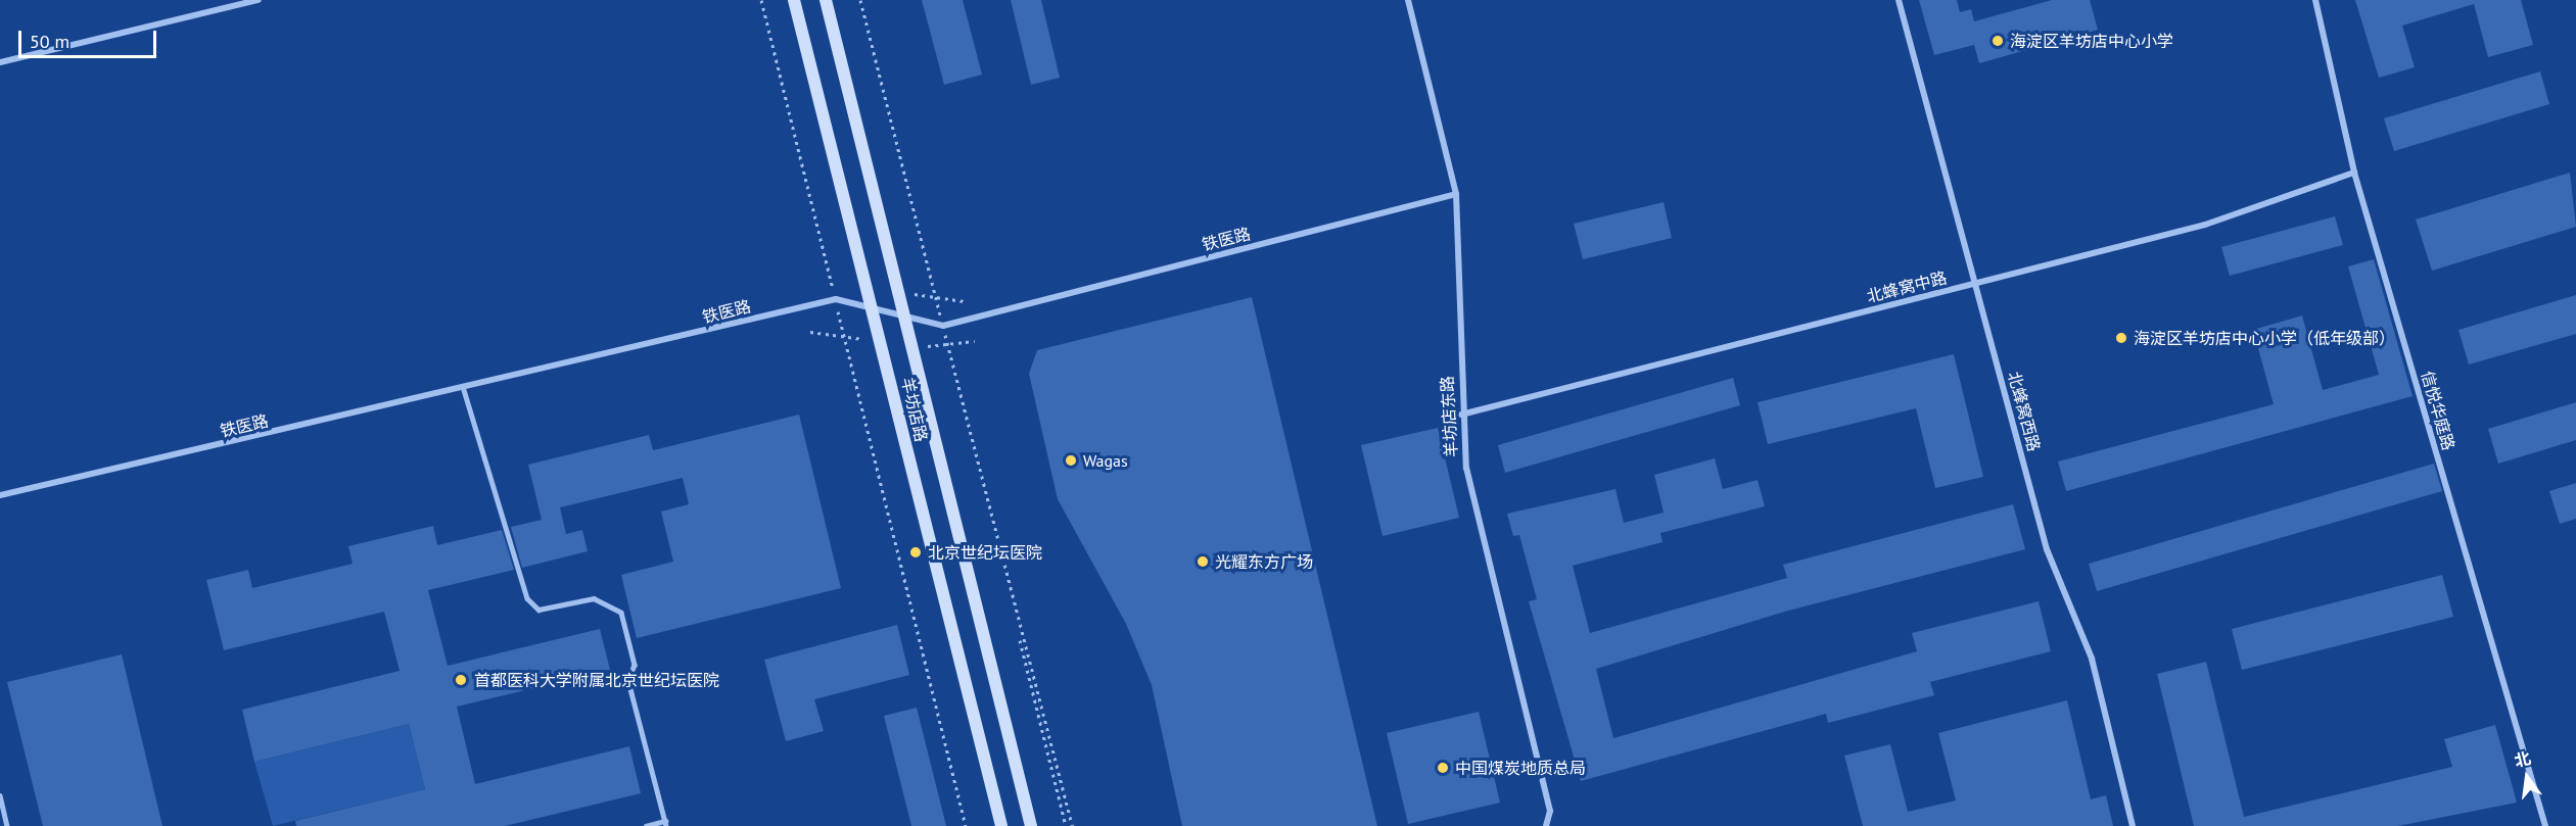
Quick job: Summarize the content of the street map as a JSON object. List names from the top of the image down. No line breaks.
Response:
{"streets":{"main road":["羊坊店路"],"street":["铁医路","北蜂窝中路","信悦华庭路","北蜂窝西路","羊坊店东路"]},"crossings":[["铁医路","羊坊店路"],["铁医路","羊坊店东路"],["北蜂窝中路","信悦华庭路"],["北蜂窝中路","北蜂窝西路"],["北蜂窝中路","羊坊店东路"]],"places":["海淀区羊坊店中心小学","海淀区羊坊店中心小学（低年级部）","Wagas","北京世纪坛医院","光耀东方广场","首都医科大学附属北京世纪坛医院","中国煤炭地质总局"],"scale_bar":"50 m","north":"top"}
